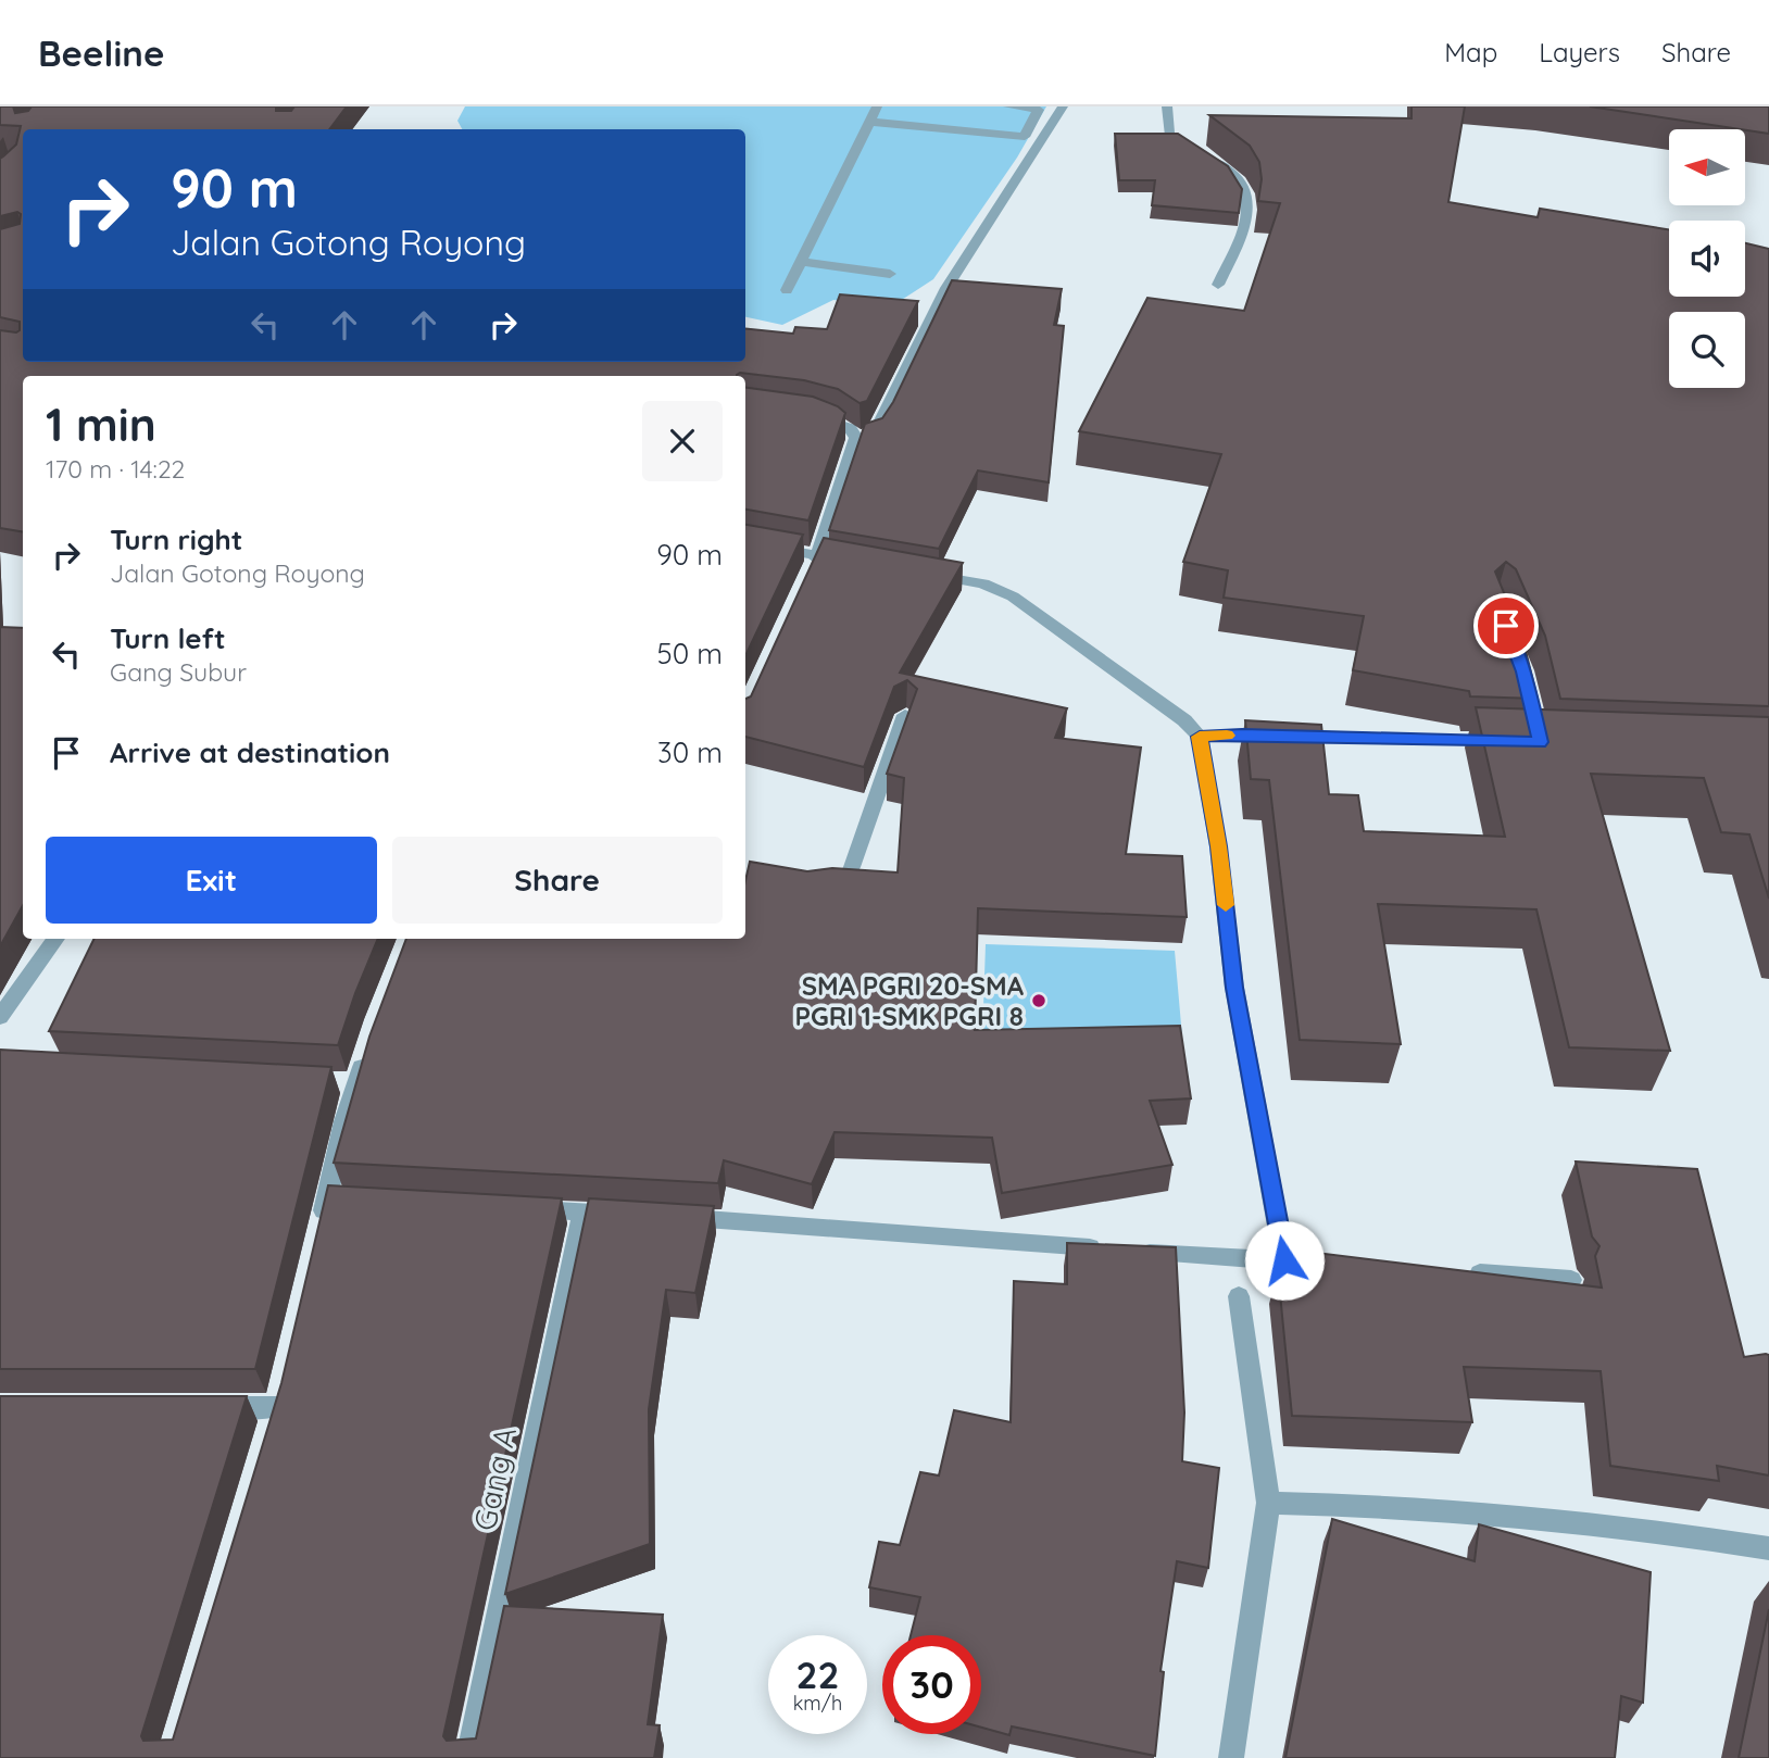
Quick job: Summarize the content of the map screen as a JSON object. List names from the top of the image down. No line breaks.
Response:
{"streets":{"street":["Gang A"]},"places":["SMA PGRI 20-SMA PGRI 1-SMK PGRI 8"],"north":"left","page":{"header":"Beeline","nav":["Map","Layers","Share"],"turn":["90 m","Jalan Gotong Royong"],"heading":["1 min","170 m · 14:22"],"list":[{"name":"Turn right","note":"Jalan Gotong Royong","value":"90 m"},{"name":"Turn left","note":"Gang Subur","value":"50 m"},{"name":"Arrive at destination","value":"30 m"}],"buttons":["Exit","Share"],"speed":"22 km/h","limit":"30"}}
